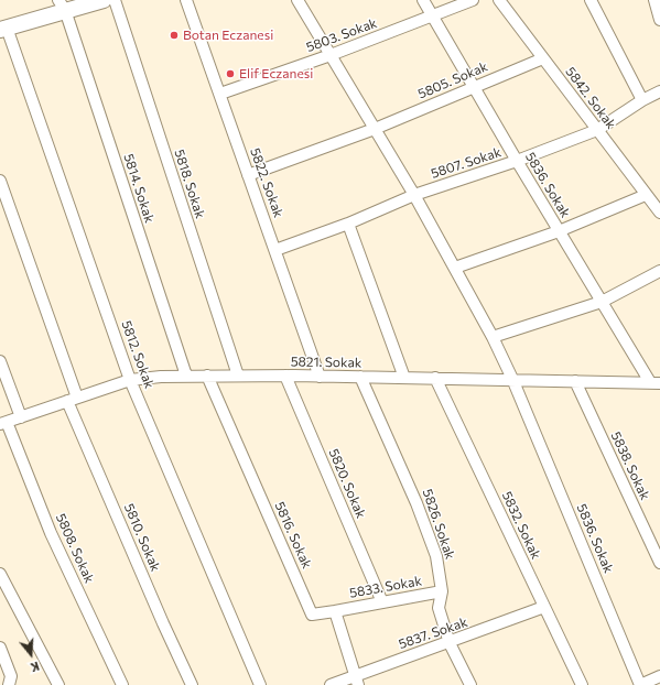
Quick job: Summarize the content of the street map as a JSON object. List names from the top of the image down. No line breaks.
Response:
{"streets":{"street":["5803. Sokak","5805. Sokak","5842. Sokak","5807. Sokak","5822. Sokak","5818. Sokak","5836. Sokak","5814. Sokak","5812. Sokak","5821. Sokak","5838. Sokak","5820. Sokak","5826. Sokak","5832. Sokak","5816. Sokak","5810. Sokak","5808. Sokak","5833. Sokak","5837. Sokak"]},"crossings":[["5803. Sokak","5822. Sokak"],["5803. Sokak","5836. Sokak"],["5805. Sokak","5842. Sokak"],["5805. Sokak","5822. Sokak"],["5805. Sokak","5836. Sokak"],["5842. Sokak","5807. Sokak"],["5807. Sokak","5822. Sokak"],["5807. Sokak","5836. Sokak"],["5822. Sokak","5821. Sokak"],["5818. Sokak","5821. Sokak"],["5836. Sokak","5821. Sokak"],["5814. Sokak","5821. Sokak"],["5812. Sokak","5821. Sokak"],["5821. Sokak","5838. Sokak"],["5821. Sokak","5820. Sokak"],["5821. Sokak","5826. Sokak"],["5821. Sokak","5832. Sokak"],["5821. Sokak","5816. Sokak"],["5821. Sokak","5810. Sokak"],["5821. Sokak","5808. Sokak"],["5820. Sokak","5833. Sokak"],["5826. Sokak","5833. Sokak"],["5826. Sokak","5837. Sokak"],["5832. Sokak","5837. Sokak"],["5816. Sokak","5833. Sokak"]],"places":["Botan Eczanesi","Elif Eczanesi"],"north":"bottom"}
